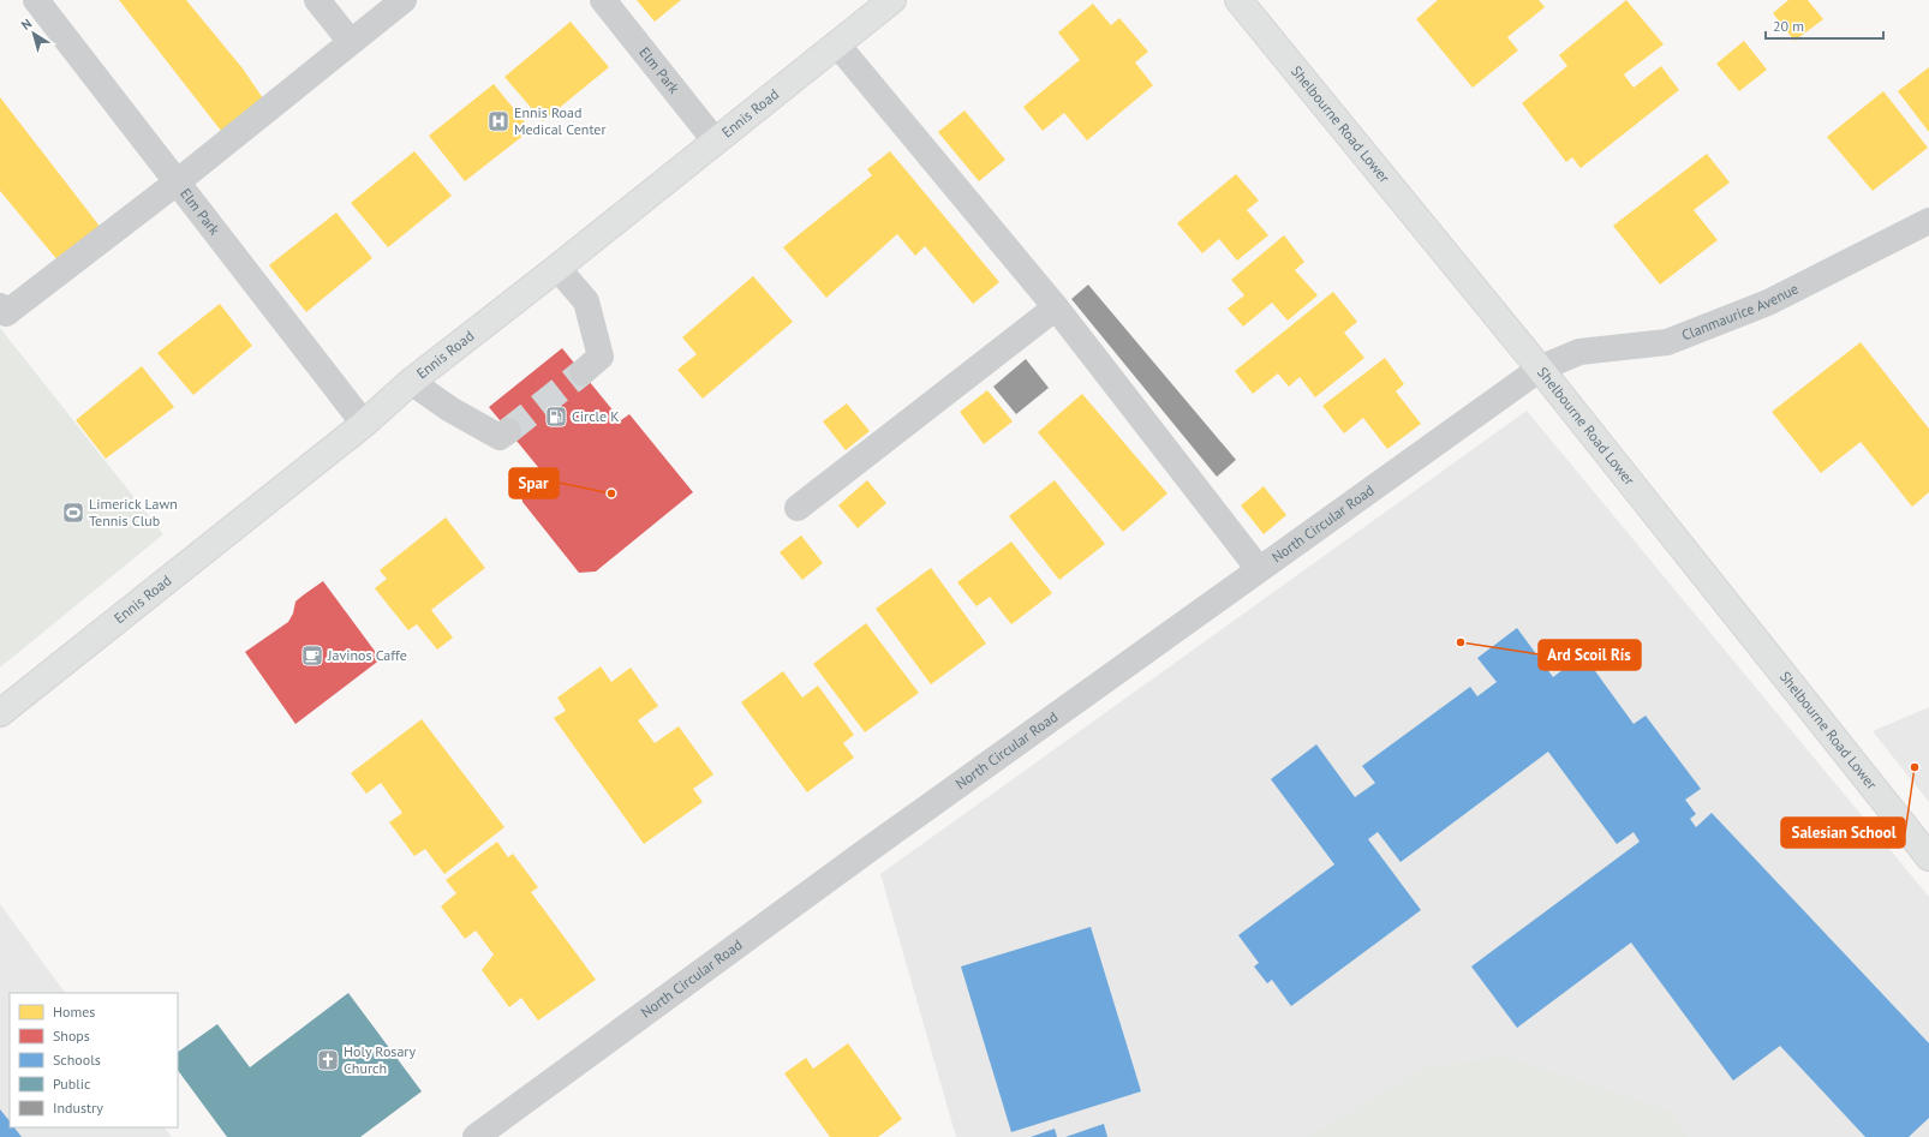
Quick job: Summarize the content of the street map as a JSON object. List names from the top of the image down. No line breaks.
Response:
{"streets":{"main road":["Ennis Road","Shelbourne Road Lower"],"street":["Elm Park","Clanmaurice Avenue","North Circular Road"]},"crossings":[["Elm Park","Ennis Road"],["Shelbourne Road Lower","Clanmaurice Avenue"],["Shelbourne Road Lower","North Circular Road"],["Clanmaurice Avenue","North Circular Road"]],"places":{"hospital":["Ennis Road Medical Center"],"fuel station":["Circle K"],"other":["Spar","Ard Scoil Rís","Salesian School"],"sports":["Limerick Lawn Tennis Club"],"cafe":["Javinos Caffe"],"church":["Holy Rosary Church"]},"legend":["Homes","Shops","Schools","Public","Industry"],"scale_bar":"20 m","north":"top left"}
